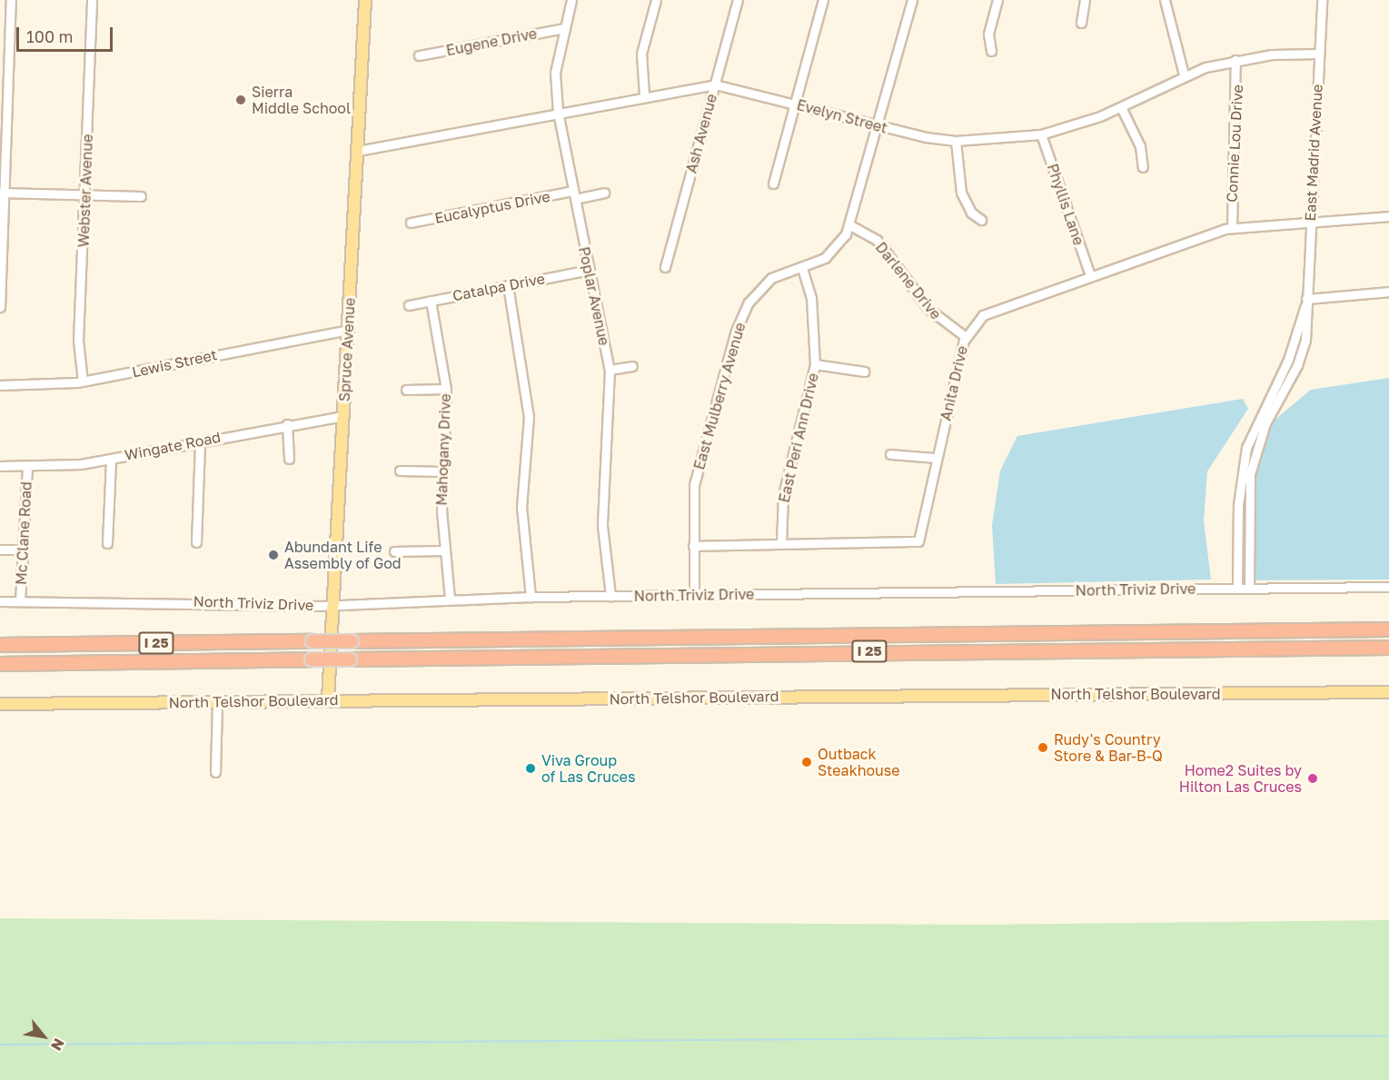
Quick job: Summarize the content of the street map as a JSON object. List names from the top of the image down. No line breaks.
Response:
{"streets":{"highway":["I 25"],"main road":["Spruce Avenue","North Telshor Boulevard"],"street":["Eugene Drive","Evelyn Street","Ash Avenue","Connie Lou Drive","East Madrid Avenue","Webster Avenue","Phyllis Lane","Eucalyptus Drive","Darlene Drive","Catalpa Drive","Poplar Avenue","Lewis Street","Anita Drive","East Mulberry Avenue","East Peri Ann Drive","Wingate Road","Mahogany Drive","Mc Clane Road","North Triviz Drive"]},"crossings":[["Eugene Drive","Poplar Avenue"],["Evelyn Street","Ash Avenue"],["Evelyn Street","Connie Lou Drive"],["Evelyn Street","East Madrid Avenue"],["Evelyn Street","Phyllis Lane"],["Evelyn Street","Poplar Avenue"],["Evelyn Street","Spruce Avenue"],["Evelyn Street","East Mulberry Avenue"],["Connie Lou Drive","Anita Drive"],["East Madrid Avenue","Anita Drive"],["East Madrid Avenue","North Triviz Drive"],["Webster Avenue","Lewis Street"],["Phyllis Lane","Anita Drive"],["Eucalyptus Drive","Poplar Avenue"],["Darlene Drive","Anita Drive"],["Darlene Drive","East Mulberry Avenue"],["Catalpa Drive","Poplar Avenue"],["Catalpa Drive","Mahogany Drive"],["Poplar Avenue","North Triviz Drive"],["Spruce Avenue","Lewis Street"],["Spruce Avenue","Wingate Road"],["Spruce Avenue","North Triviz Drive"],["Spruce Avenue","North Telshor Boulevard"],["Anita Drive","East Mulberry Avenue"],["Anita Drive","East Peri Ann Drive"],["East Mulberry Avenue","East Peri Ann Drive"],["East Mulberry Avenue","North Triviz Drive"],["Wingate Road","Mc Clane Road"],["Mahogany Drive","North Triviz Drive"],["Mc Clane Road","North Triviz Drive"]],"places":["Sierra Middle School","Abundant Life Assembly of God","Rudy's Country Store & Bar-B-Q","Outback Steakhouse","Viva Group of Las Cruces","Home2 Suites by Hilton Las Cruces"],"scale_bar":"100 m","north":"bottom right"}
